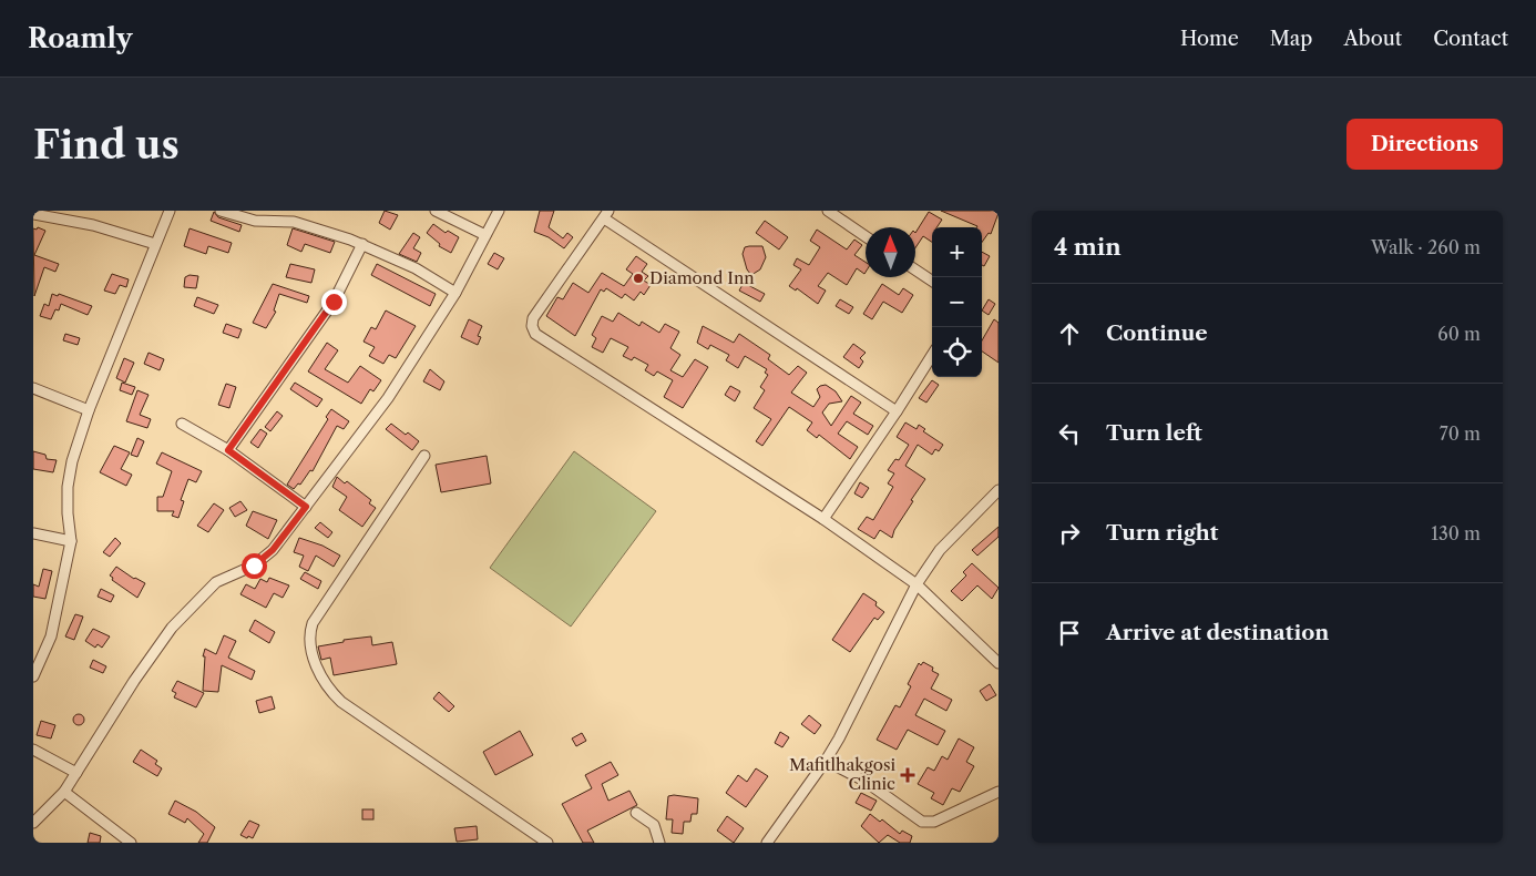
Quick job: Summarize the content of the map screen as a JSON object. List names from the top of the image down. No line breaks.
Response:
{"places":{"other":["Diamond Inn"],"health":["Mafitlhakgosi Clinic"]},"north":"top","page":{"header":"Roamly","nav":["Home","Map","About","Contact"],"buttons":"Directions","title":"Find us","heading":["4 min","Walk · 260 m"],"map_buttons":["+","−"],"list":[["Continue","60 m"],["Turn left","70 m"],["Turn right","130 m"],"Arrive at destination"]}}
